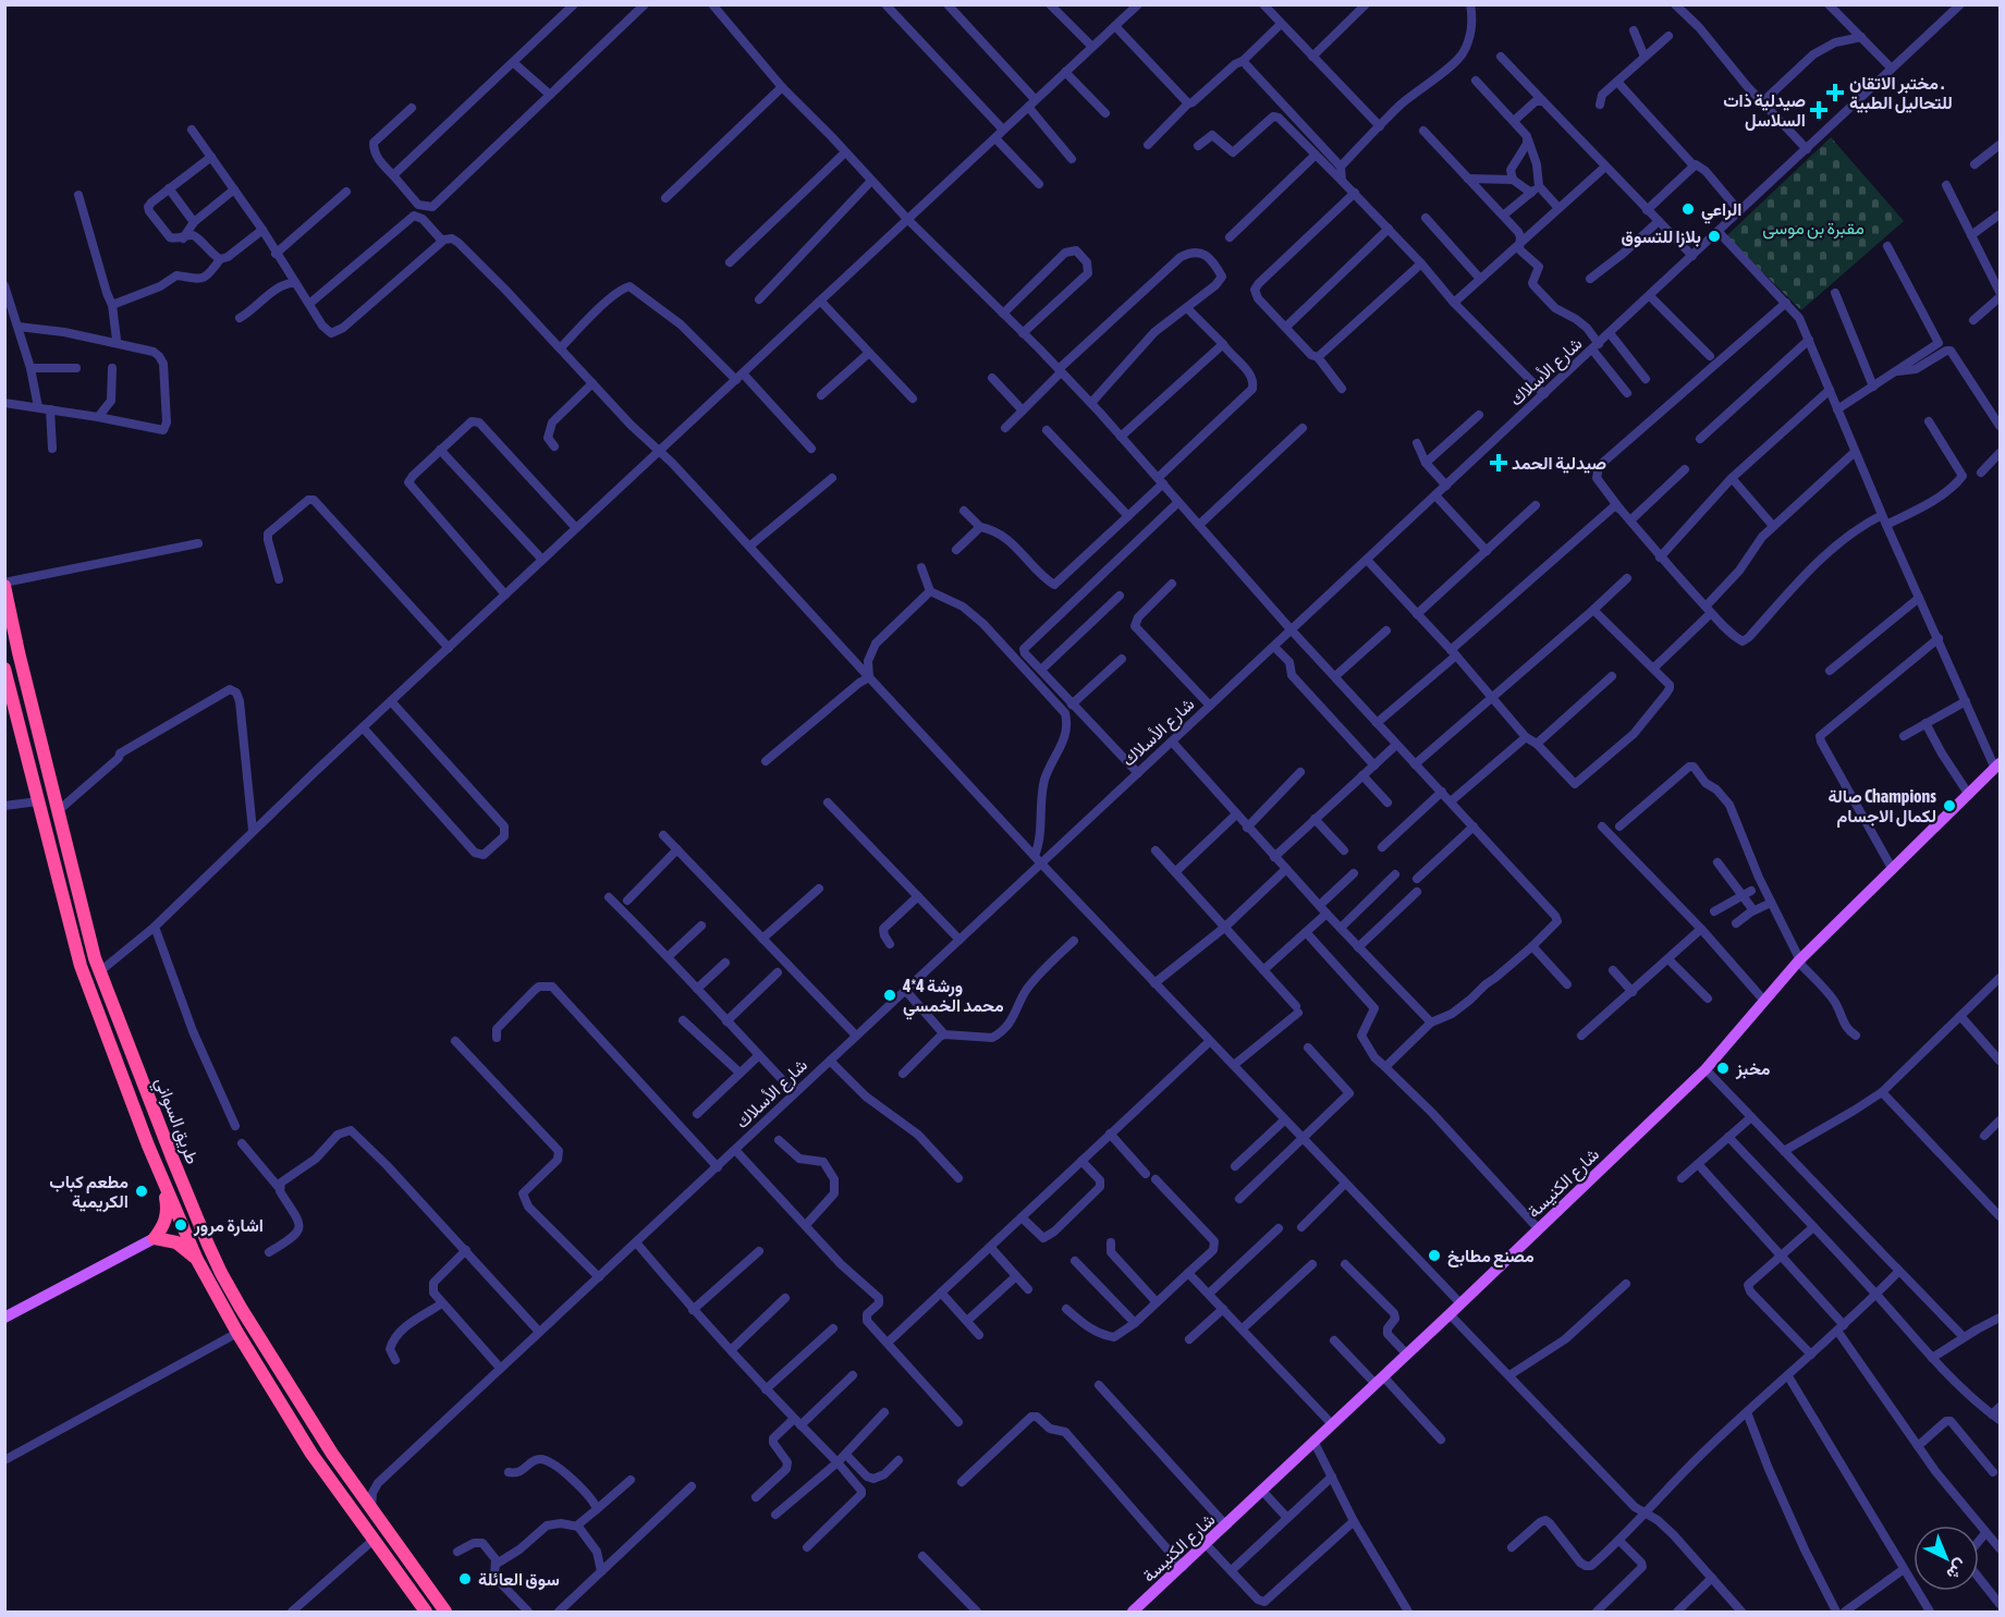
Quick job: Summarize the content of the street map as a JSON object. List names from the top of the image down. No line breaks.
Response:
{"streets":{"highway":["طريق السواني"],"main road":["شارع الكنيسة"],"street":["شارع الأسلاك"]},"parks":["مقبرة بن موسى"],"places":{"health":["مختبر اﻻتقان . للتحاليل الطبية","صيدلية ذات السلاسل","صيدلية الحمد"],"other":["الراعي","بلازا للتسوق","صالة Champions لكمال الاجسام","4*4 ورشة محمد الخمسي","مخبز","مطعم كباب الكريمية","اشارة مرور","مصنع مطابخ","سوق العائلة"]},"north":"bottom right"}
